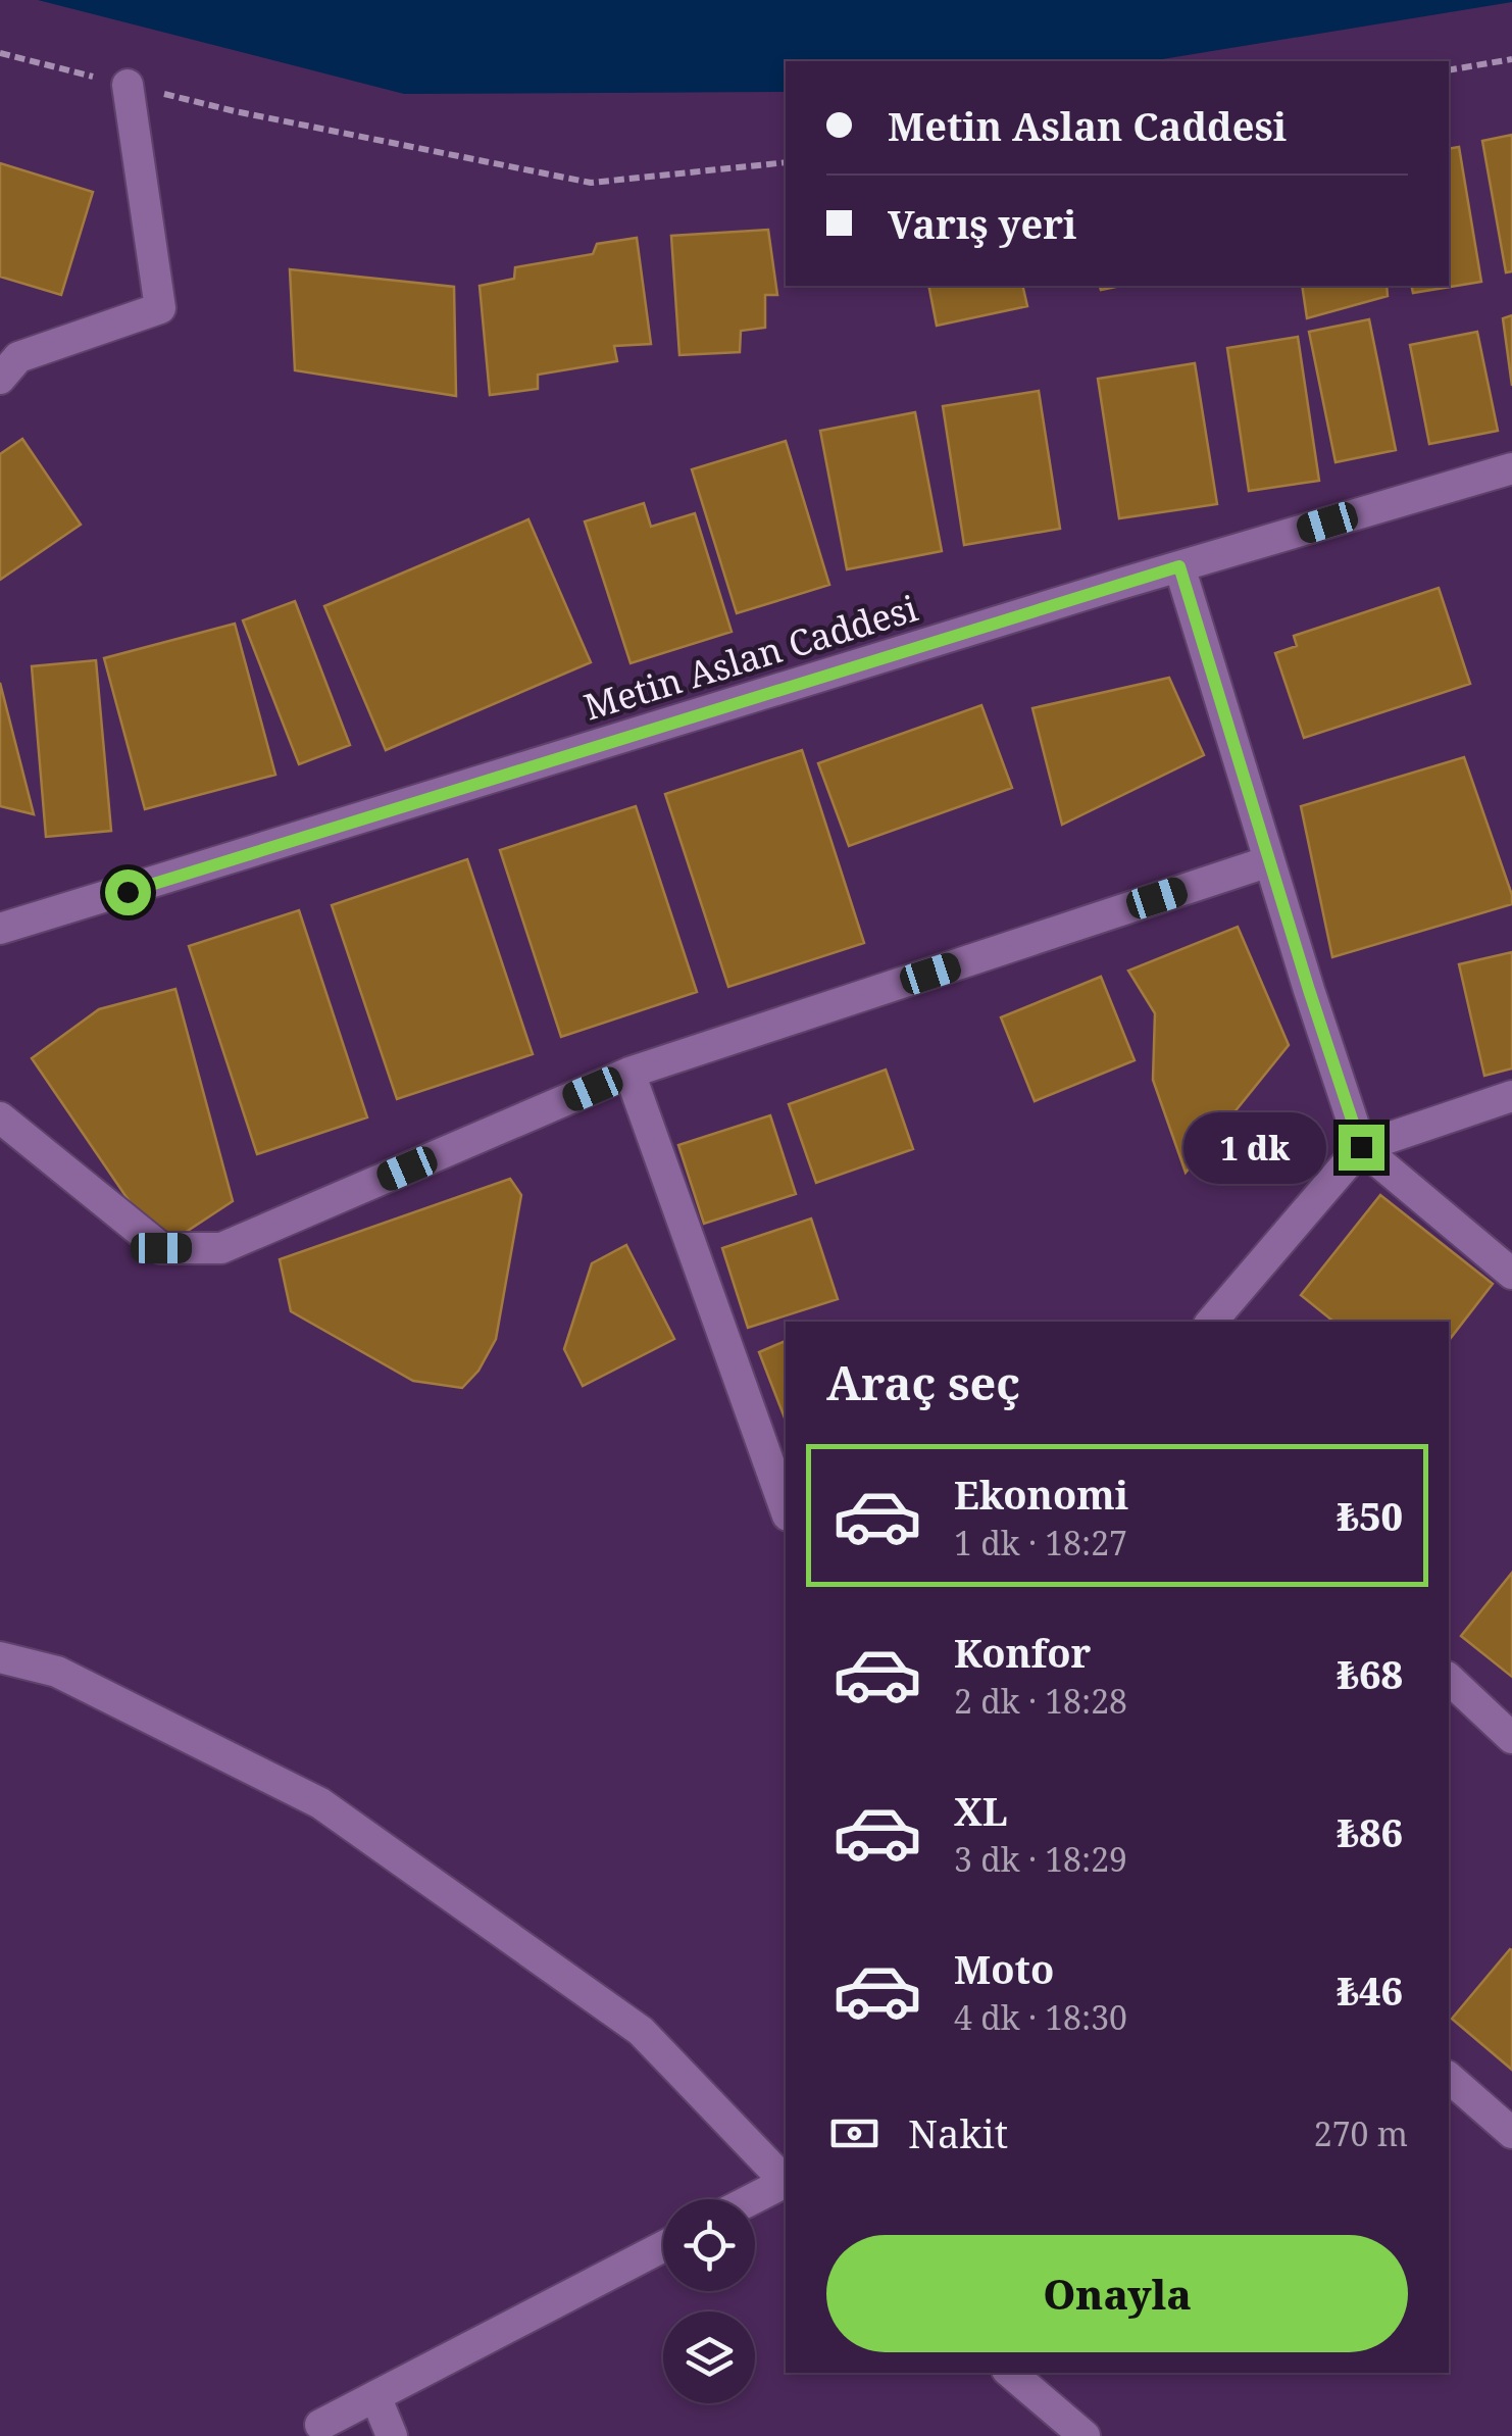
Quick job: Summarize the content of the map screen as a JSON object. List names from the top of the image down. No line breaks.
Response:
{"streets":{"street":["Metin Aslan Caddesi"]},"page":{"banner":["Metin Aslan Caddesi","Varış yeri"],"bubble":"1 dk","heading":"Araç seç","list":[{"name":"Ekonomi","note":"1 dk · 18:27","value":"₺50"},{"name":"Konfor","note":"2 dk · 18:28","value":"₺68"},{"name":"XL","note":"3 dk · 18:29","value":"₺86"},{"name":"Moto","note":"4 dk · 18:30","value":"₺46"}],"pay":["Nakit","270 m"],"buttons":"Onayla"}}
